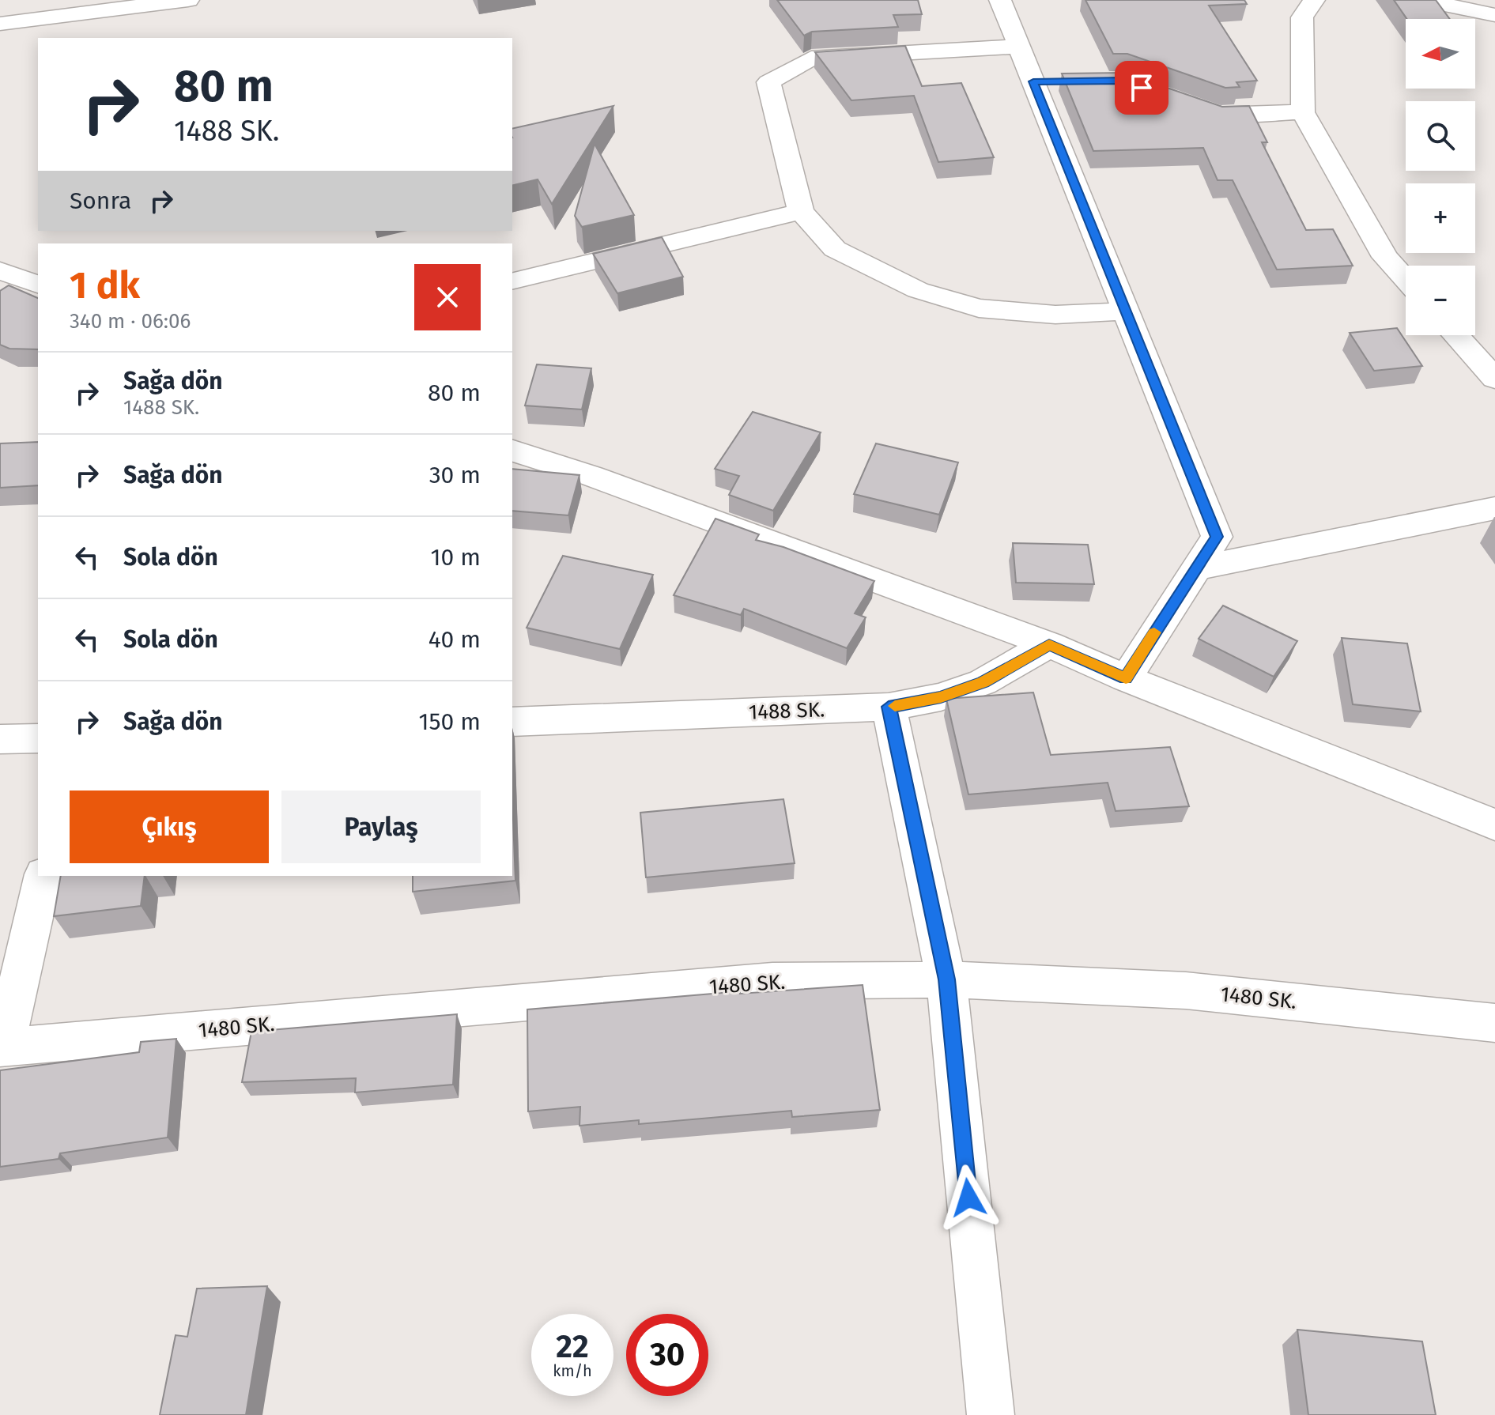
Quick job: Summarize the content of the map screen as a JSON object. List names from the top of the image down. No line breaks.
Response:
{"streets":{"street":["1488 SK.","1480 SK."]},"north":"left","page":{"map_buttons":["+","−"],"turn":["80 m","1488 SK."],"then":"Sonra","heading":["1 dk","340 m · 06:06"],"list":[{"name":"Sağa dön","note":"1488 SK.","value":"80 m"},{"name":"Sağa dön","value":"30 m"},{"name":"Sola dön","value":"10 m"},{"name":"Sola dön","value":"40 m"},{"name":"Sağa dön","value":"150 m"}],"buttons":["Çıkış","Paylaş"],"speed":"22 km/h","limit":"30"}}
